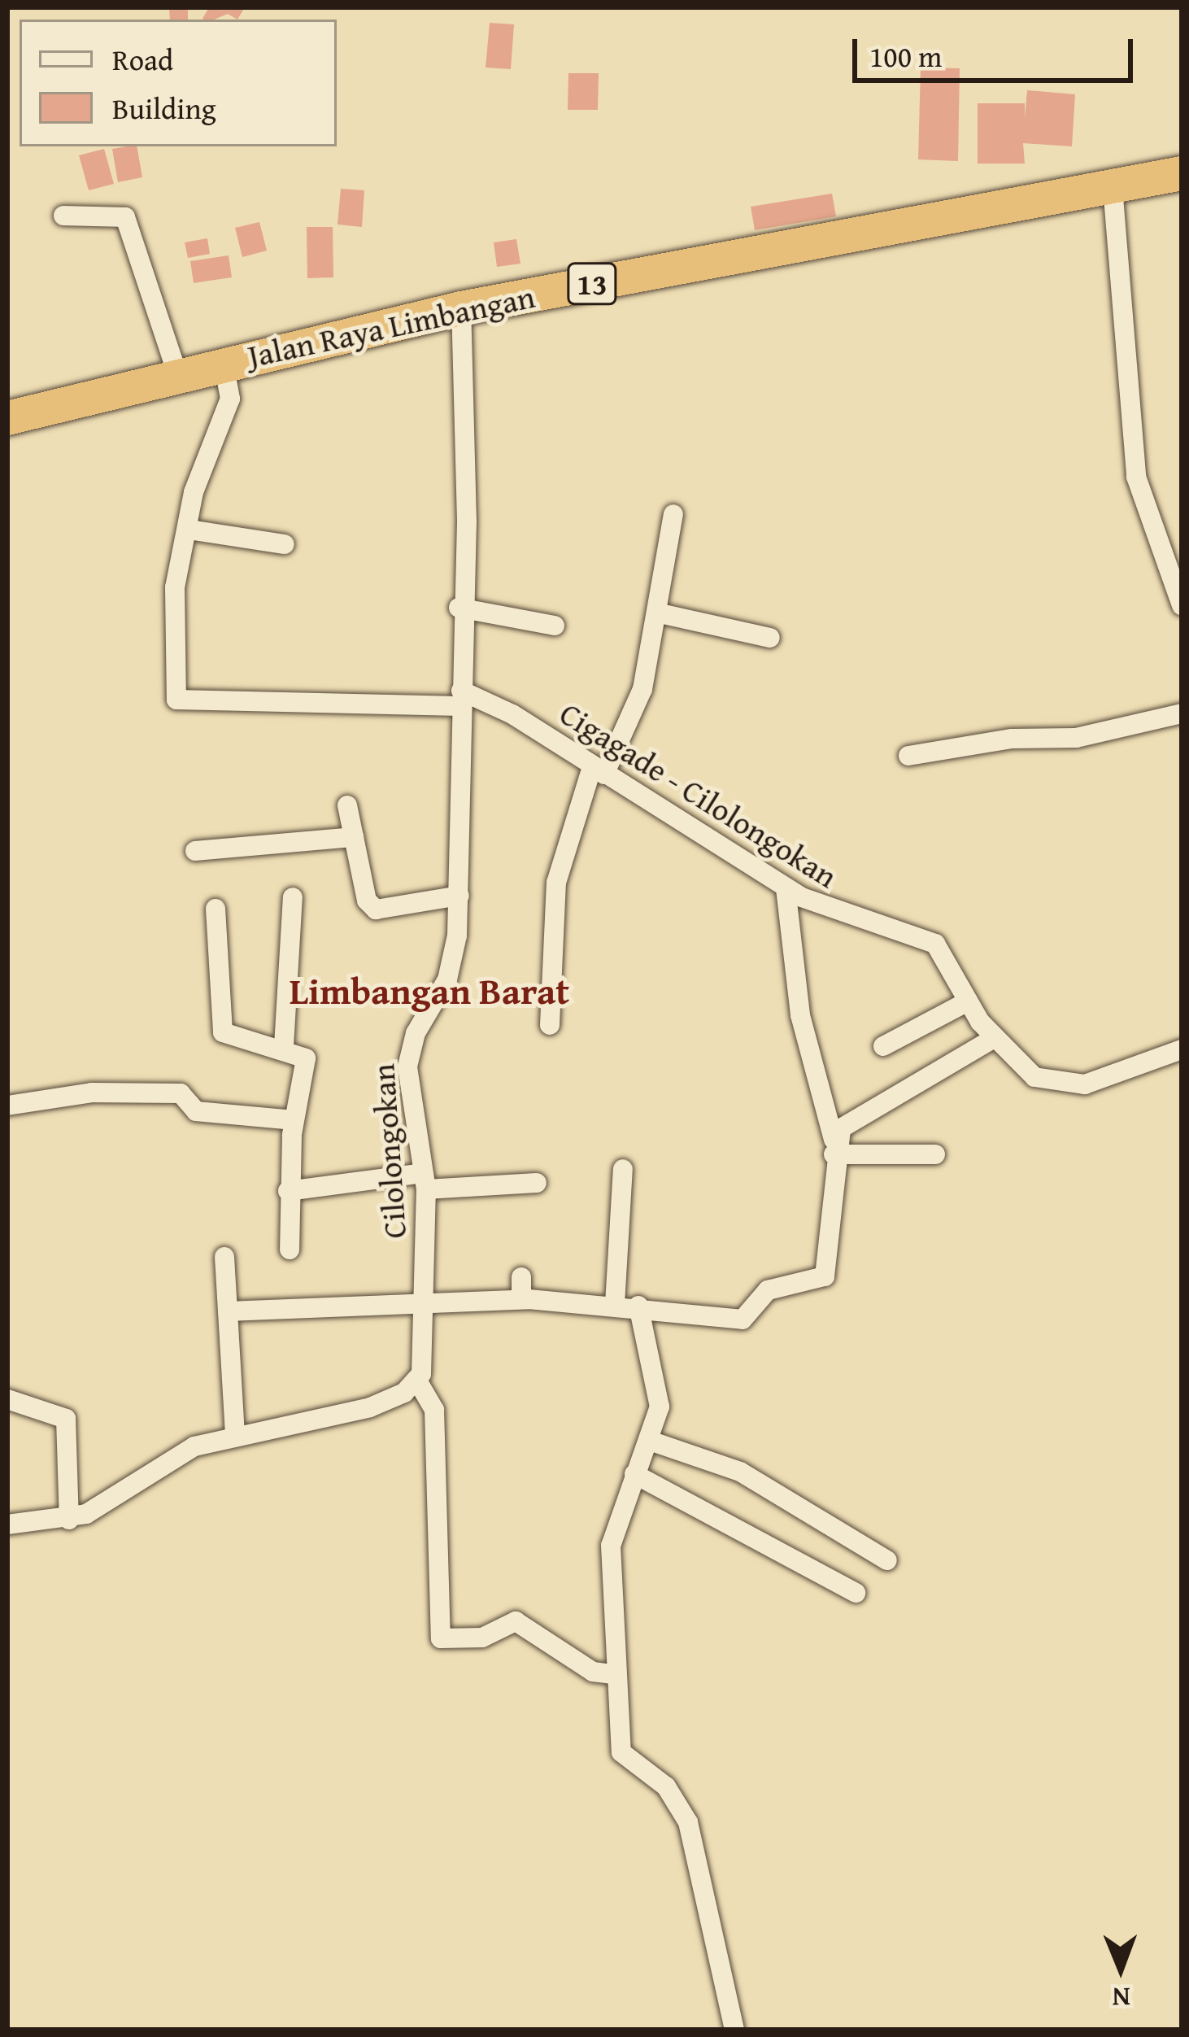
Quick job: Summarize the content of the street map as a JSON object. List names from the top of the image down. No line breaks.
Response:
{"streets":{"highway":["13","Jalan Raya Limbangan"],"street":["Cigagade - Cilolongokan","Cilolongokan"]},"crossings":[["Jalan Raya Limbangan","Cilolongokan"],["Cigagade - Cilolongokan","Cilolongokan"]],"districts":["Limbangan Barat"],"legend":["Road","Building"],"scale_bar":"100 m","north":"bottom"}
